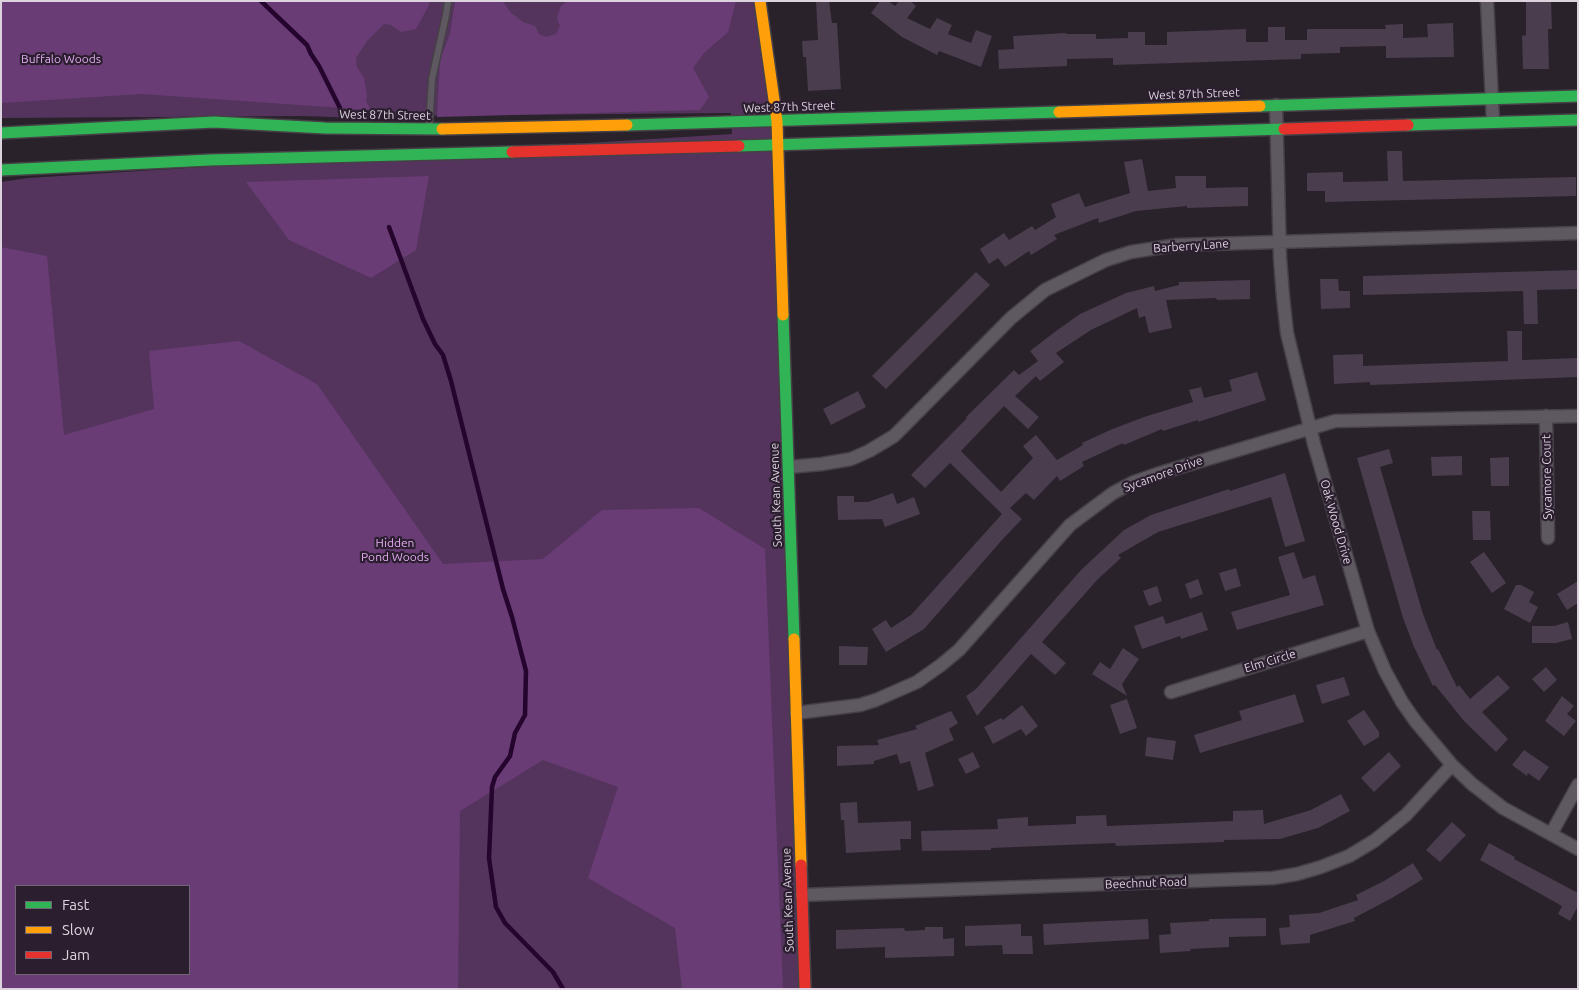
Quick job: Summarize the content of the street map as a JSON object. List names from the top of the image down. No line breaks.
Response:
{"streets":{"main road":["West 87th Street","South Kean Avenue"],"street":["Barberry Lane","Sycamore Drive","Sycamore Court","Oak Wood Drive","Elm Circle","Beechnut Road"]},"crossings":[["West 87th Street","South Kean Avenue"],["West 87th Street","Oak Wood Drive"],["Barberry Lane","South Kean Avenue"],["Barberry Lane","Oak Wood Drive"],["Sycamore Drive","Sycamore Court"],["Sycamore Drive","South Kean Avenue"],["Sycamore Drive","Oak Wood Drive"],["South Kean Avenue","Beechnut Road"],["Oak Wood Drive","Elm Circle"],["Oak Wood Drive","Beechnut Road"]],"parks":["Buffalo Woods","Hidden Pond Woods"],"legend":["Fast","Slow","Jam"]}
